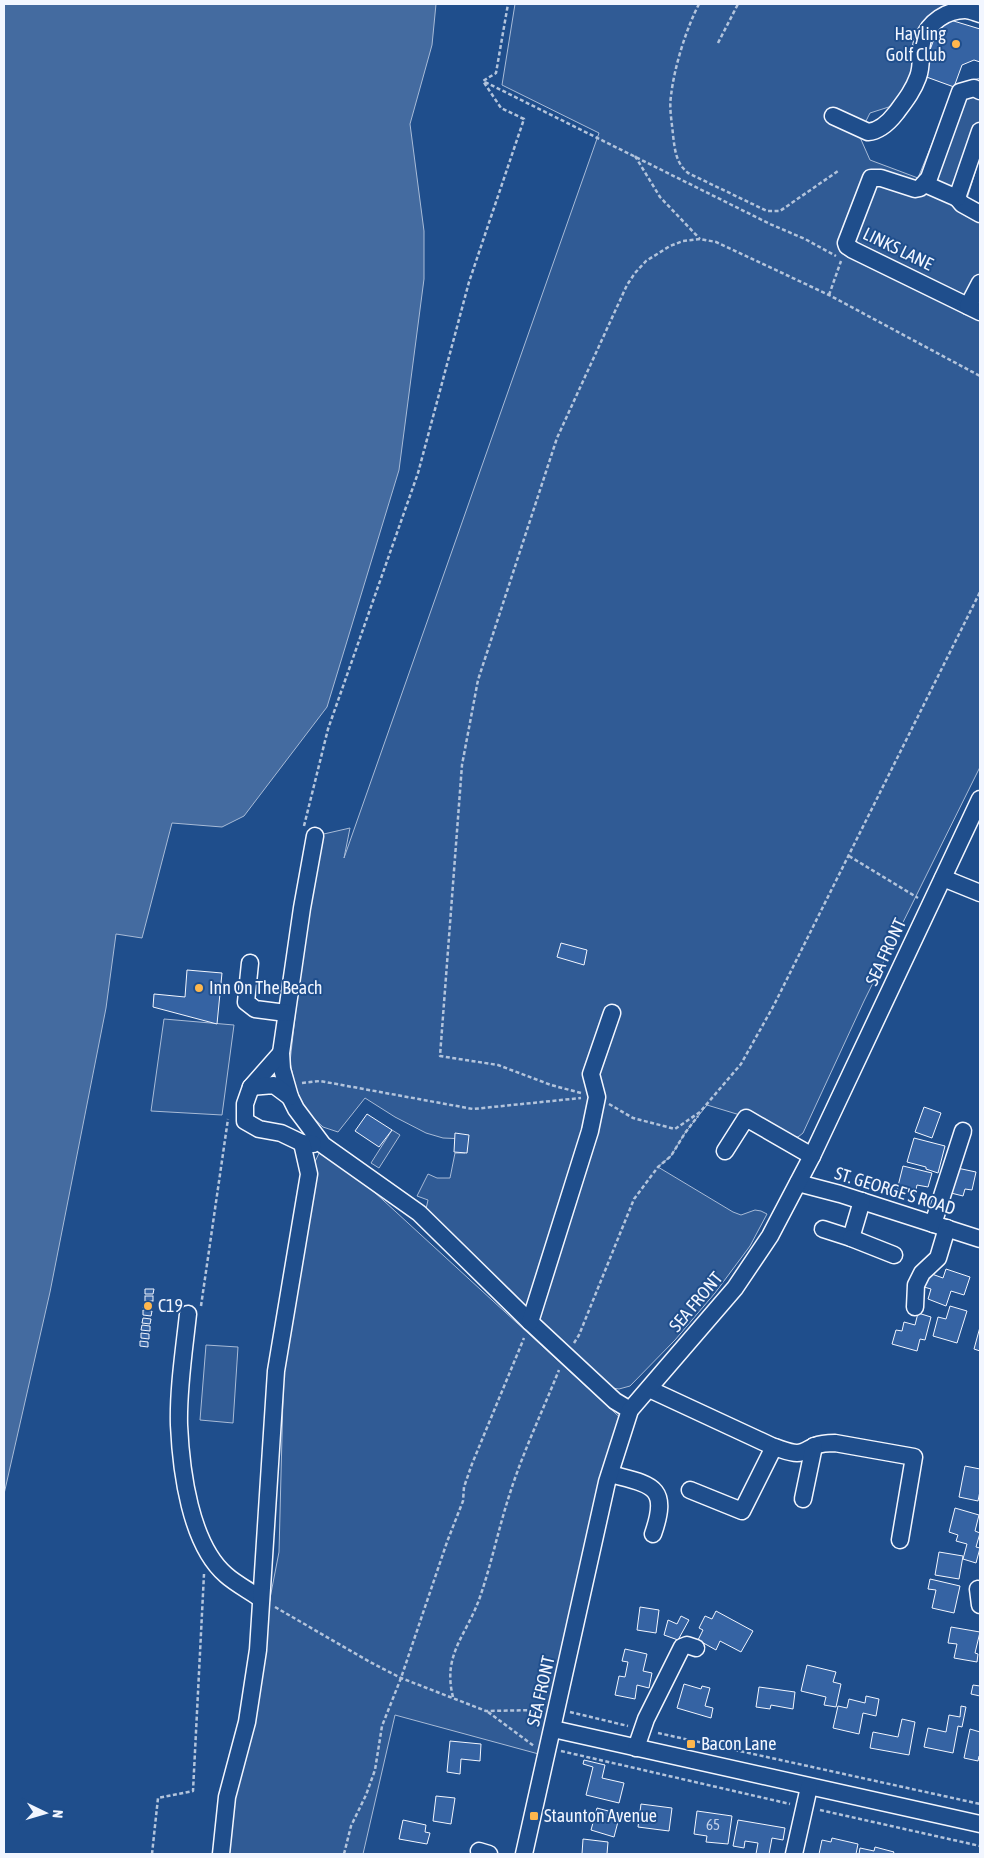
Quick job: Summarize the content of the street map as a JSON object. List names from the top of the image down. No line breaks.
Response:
{"streets":{"street":["LINKS LANE","SEA FRONT","ST. GEORGE'S ROAD"]},"crossings":[["SEA FRONT","ST. GEORGE'S ROAD"]],"places":{"other":["Hayling Golf Club","Inn On The Beach","C19"],"transit":["Bacon Lane","Staunton Avenue"]},"house_numbers":["65"],"north":"right"}
